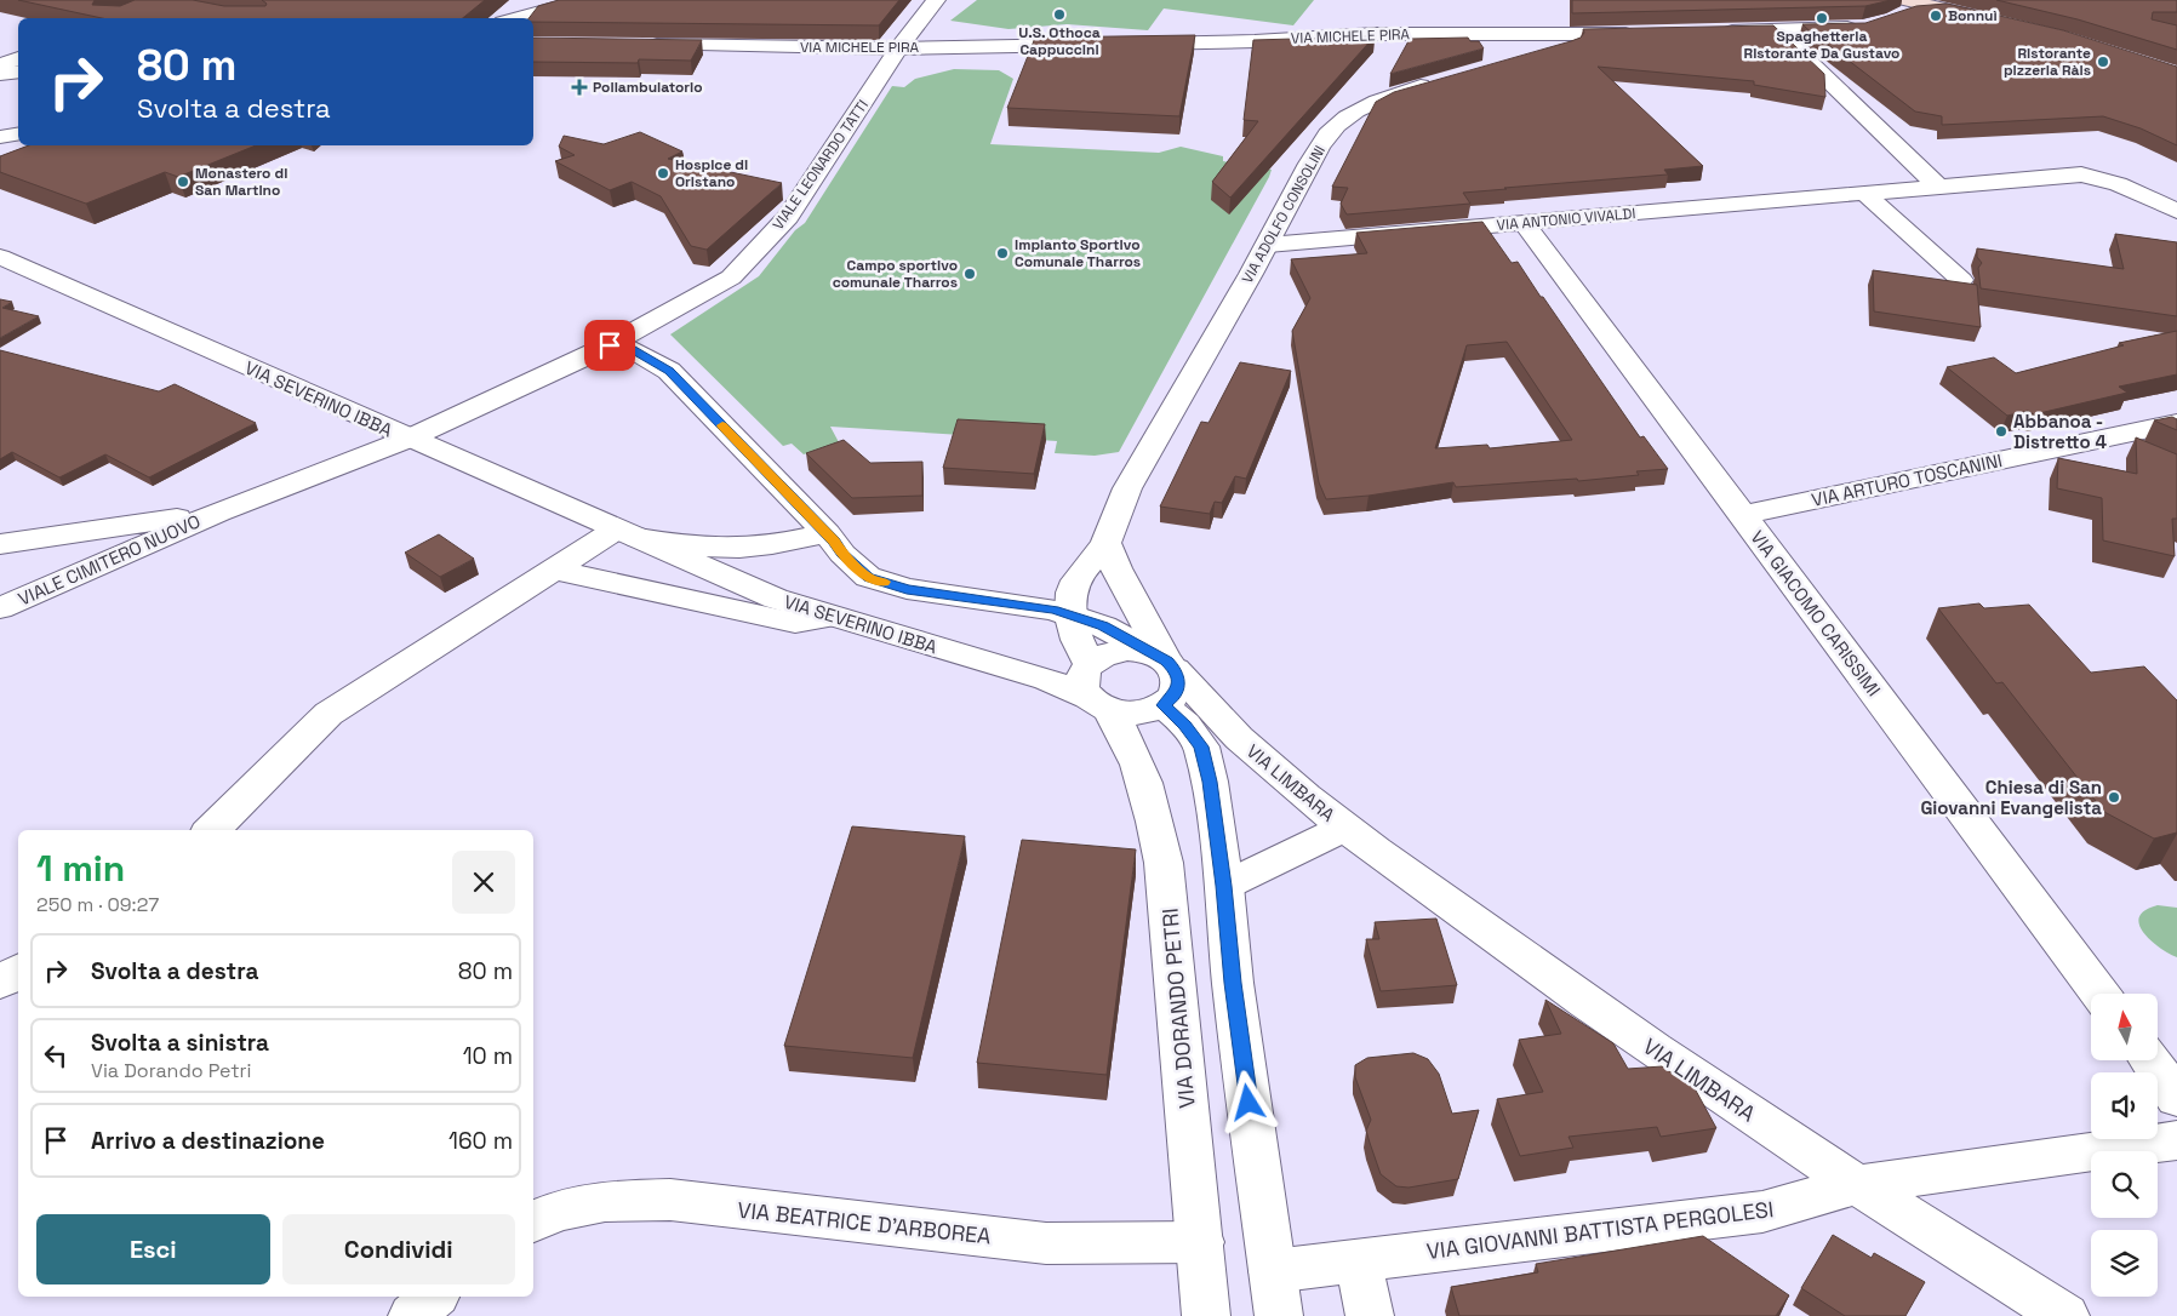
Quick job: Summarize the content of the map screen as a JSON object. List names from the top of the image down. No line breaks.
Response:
{"streets":{"street":["VIA MICHELE PIRA","VIALE LEONARDO TATTI","VIA ADOLFO CONSOLINI","VIA ANTONIO VIVALDI","VIA SEVERINO IBBA","VIA ARTURO TOSCANINI","VIALE CIMITERO NUOVO","VIA GIACOMO CARISSIMI","VIA LIMBARA","VIA DORANDO PETRI","VIA BEATRICE D'ARBOREA","VIA GIOVANNI BATTISTA PERGOLESI"]},"crossings":[["VIA MICHELE PIRA","VIALE LEONARDO TATTI"],["VIALE LEONARDO TATTI","VIA SEVERINO IBBA"],["VIALE LEONARDO TATTI","VIALE CIMITERO NUOVO"],["VIA ADOLFO CONSOLINI","VIA ANTONIO VIVALDI"],["VIA ADOLFO CONSOLINI","VIA SEVERINO IBBA"],["VIA ADOLFO CONSOLINI","VIA DORANDO PETRI"],["VIA ANTONIO VIVALDI","VIA GIACOMO CARISSIMI"],["VIA SEVERINO IBBA","VIALE CIMITERO NUOVO"],["VIA SEVERINO IBBA","VIA DORANDO PETRI"],["VIA ARTURO TOSCANINI","VIA GIACOMO CARISSIMI"],["VIA LIMBARA","VIA GIOVANNI BATTISTA PERGOLESI"],["VIA DORANDO PETRI","VIA BEATRICE D'ARBOREA"]],"places":{"other":["U.S. Othoca Cappuccini","Bonnuì","Spaghetteria Ristorante Da Gustavo","Ristorante pizzeria Ràis","Hospice di Oristano","Monastero di San Martino","Impianto Sportivo Comunale Tharros","Campo sportivo comunale Tharros","Abbanoa - Distretto 4","Chiesa di San Giovanni Evangelista"],"health":["Poliambulatorio"]},"north":"top","page":{"turn":["80 m","Svolta a destra"],"heading":["1 min","250 m · 09:27"],"list":[{"name":"Svolta a destra","value":"80 m"},{"name":"Svolta a sinistra","note":"Via Dorando Petri","value":"10 m"},{"name":"Arrivo a destinazione","value":"160 m"}],"buttons":["Esci","Condividi"]}}
